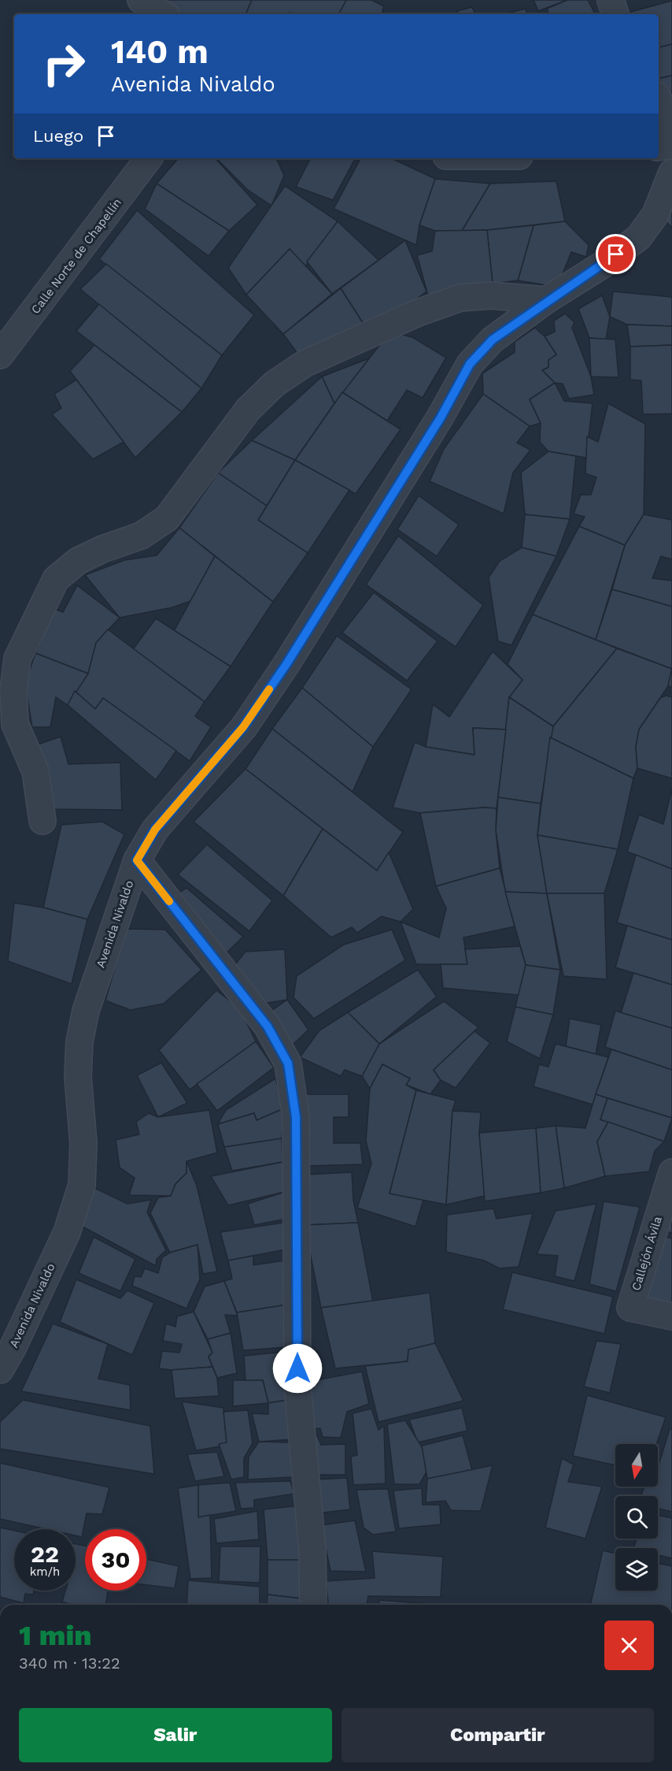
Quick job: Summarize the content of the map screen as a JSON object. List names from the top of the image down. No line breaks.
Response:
{"streets":{"street":["Calle Norte de Chapellín","Avenida Nivaldo","Callejón Ávila"]},"north":"bottom","page":{"turn":["140 m","Avenida Nivaldo"],"then":"Luego","speed":"22 km/h","limit":"30","heading":["1 min","340 m · 13:22"],"buttons":["Salir","Compartir"]}}
